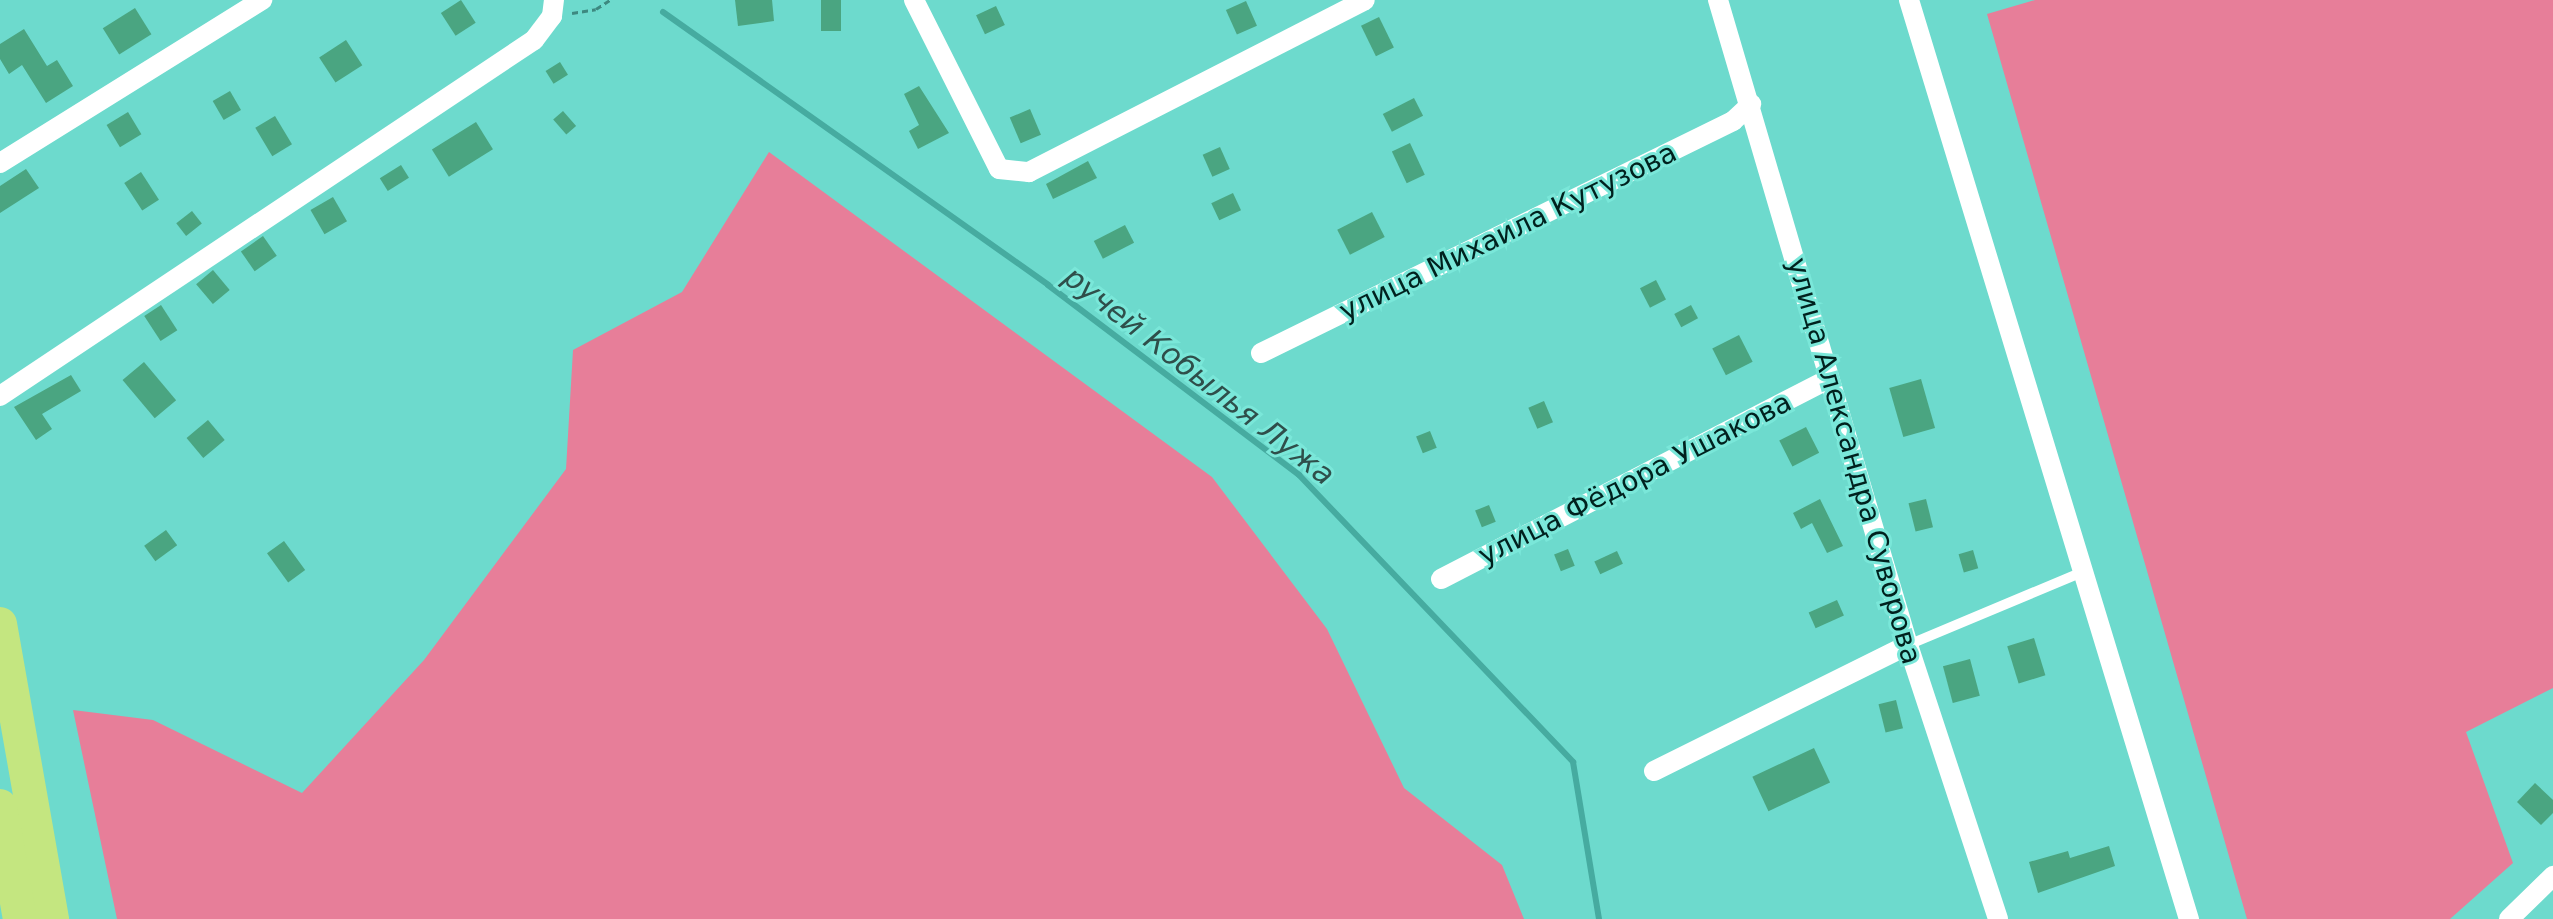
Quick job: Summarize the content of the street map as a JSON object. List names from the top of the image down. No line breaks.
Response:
{"streets":{"street":["улица Михаила Кутузова","улица Александра Суворова","улица Фёдора Ушакова"]},"crossings":[["улица Михаила Кутузова","улица Александра Суворова"],["улица Александра Суворова","улица Фёдора Ушакова"]],"water":["ручей Кобылья Лужа"]}
